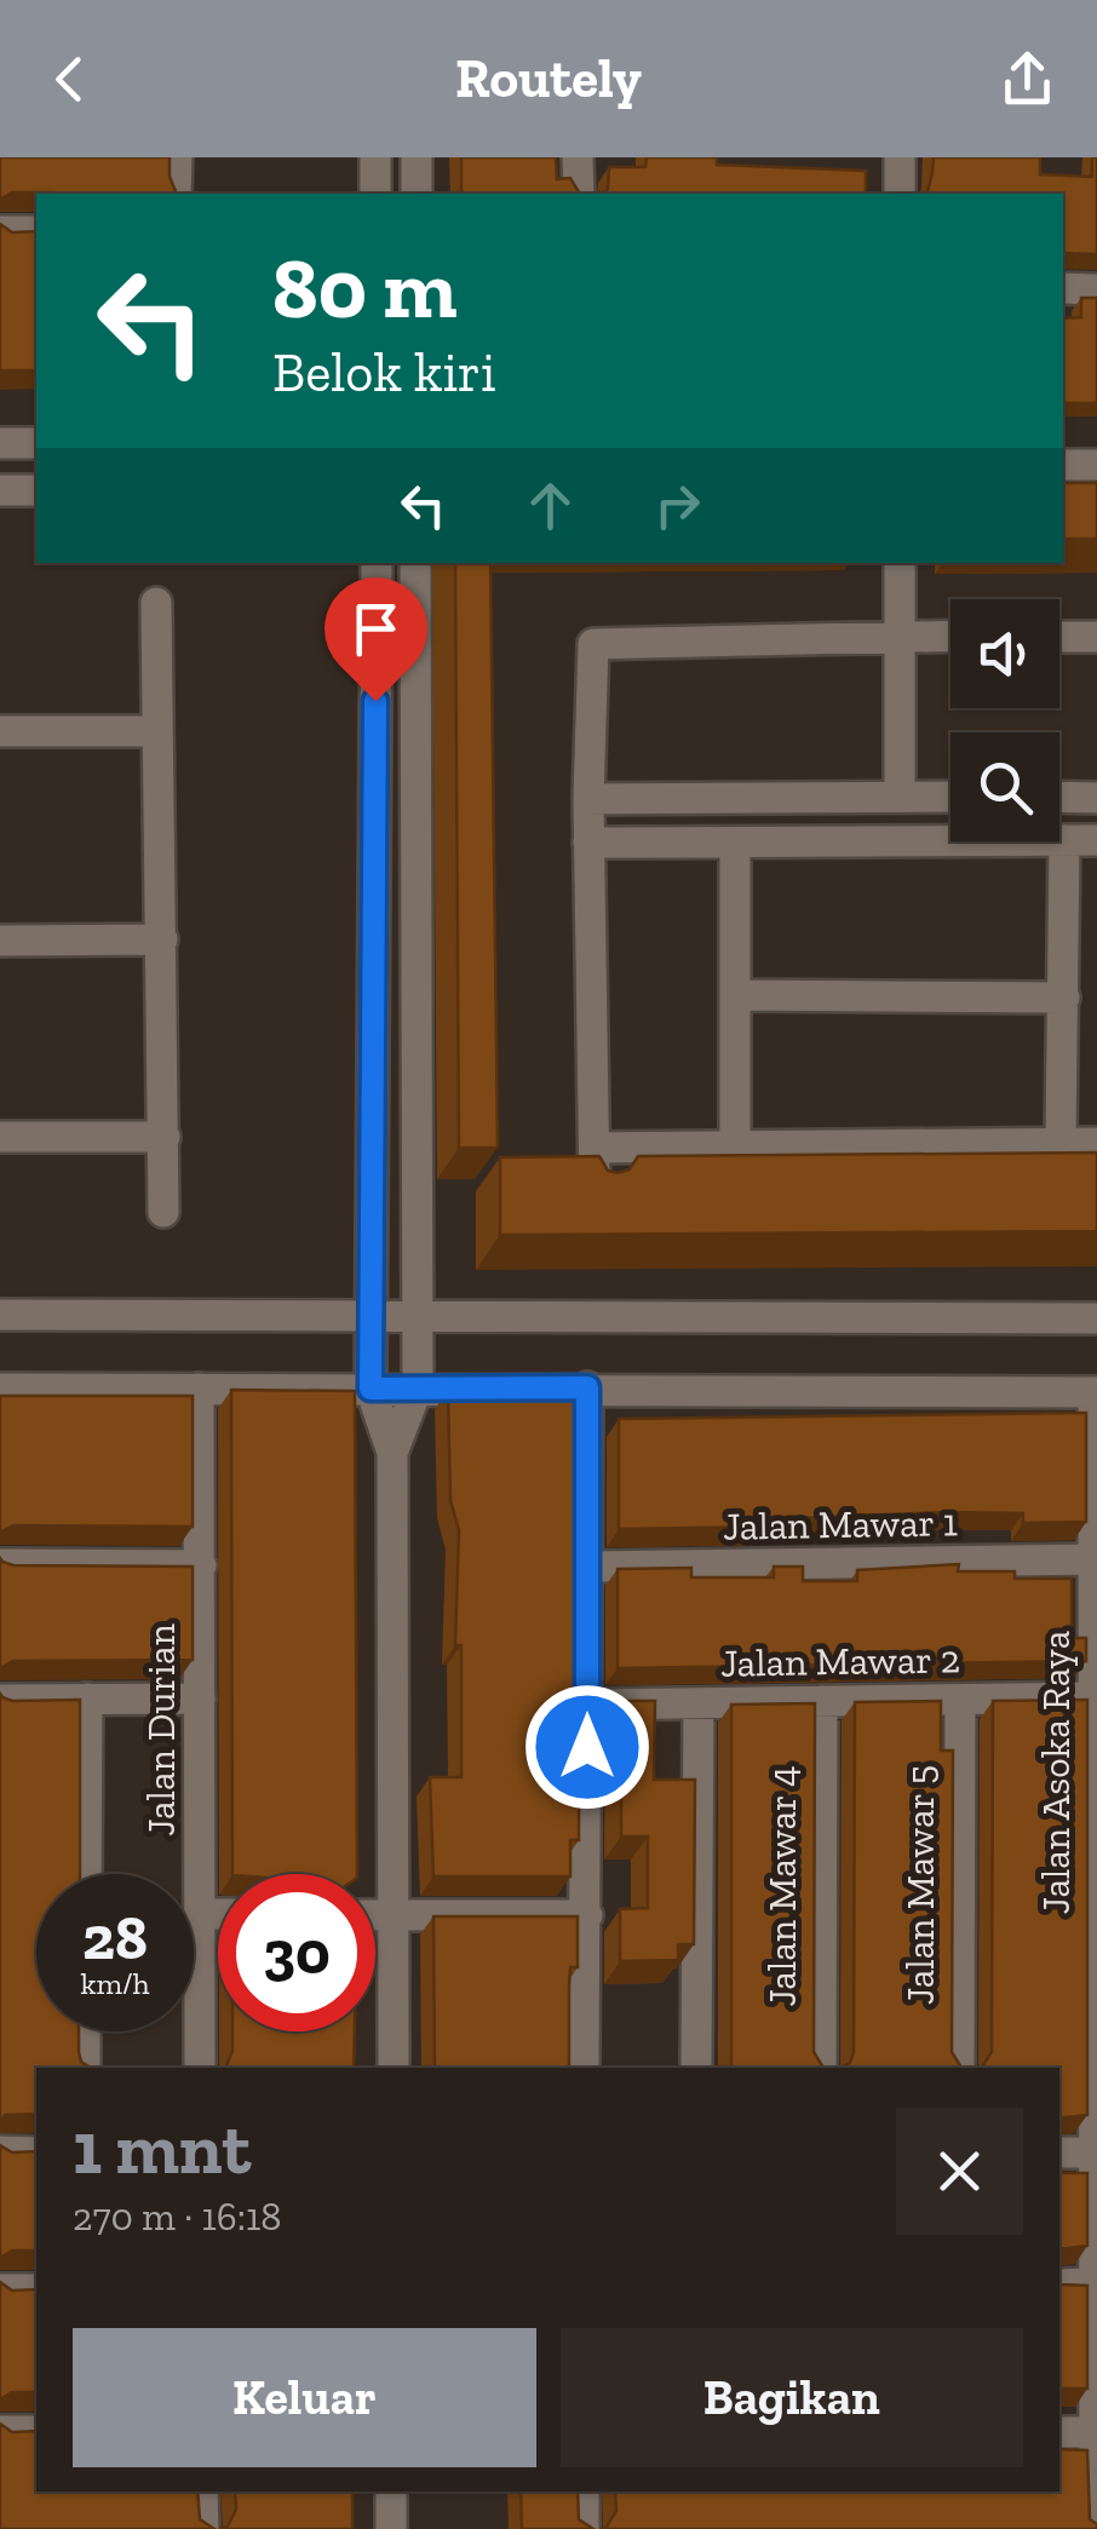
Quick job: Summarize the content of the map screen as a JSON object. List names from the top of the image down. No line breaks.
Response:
{"streets":{"street":["Jalan Mawar 1","Jalan Mawar 2","Jalan Durian","Jalan Asoka Raya","Jalan Mawar 5","Jalan Mawar 4"]},"crossings":[["Jalan Mawar 1","Jalan Asoka Raya"],["Jalan Mawar 2","Jalan Asoka Raya"],["Jalan Mawar 2","Jalan Mawar 5"],["Jalan Mawar 2","Jalan Mawar 4"]],"page":{"header":"Routely","turn":["80 m","Belok kiri"],"speed":"28 km/h","limit":"30","heading":["1 mnt","270 m · 16:18"],"buttons":["Keluar","Bagikan"]}}
